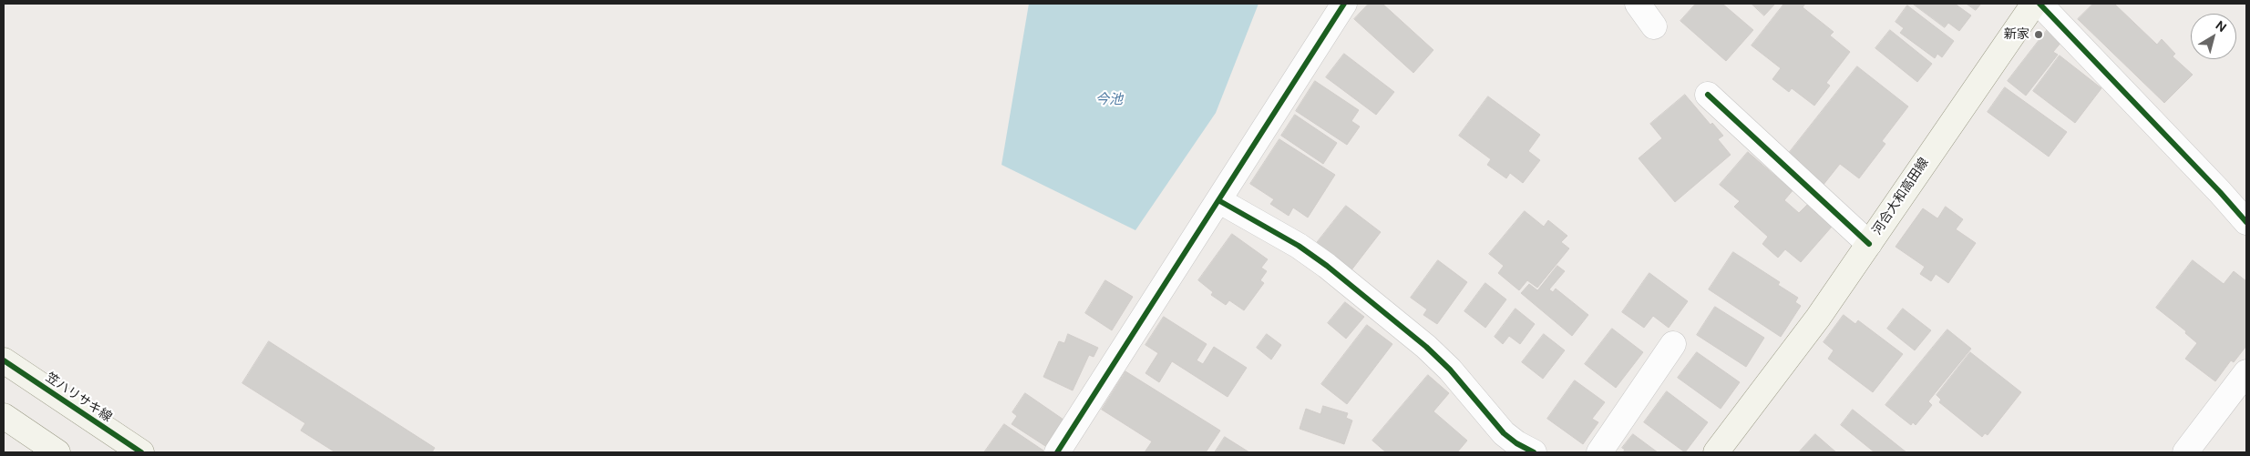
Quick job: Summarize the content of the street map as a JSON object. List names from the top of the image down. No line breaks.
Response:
{"streets":{"main road":["河合大和高田線","笠ハリサキ線"]},"water":["今池"],"places":["新家"],"north":"top right"}
